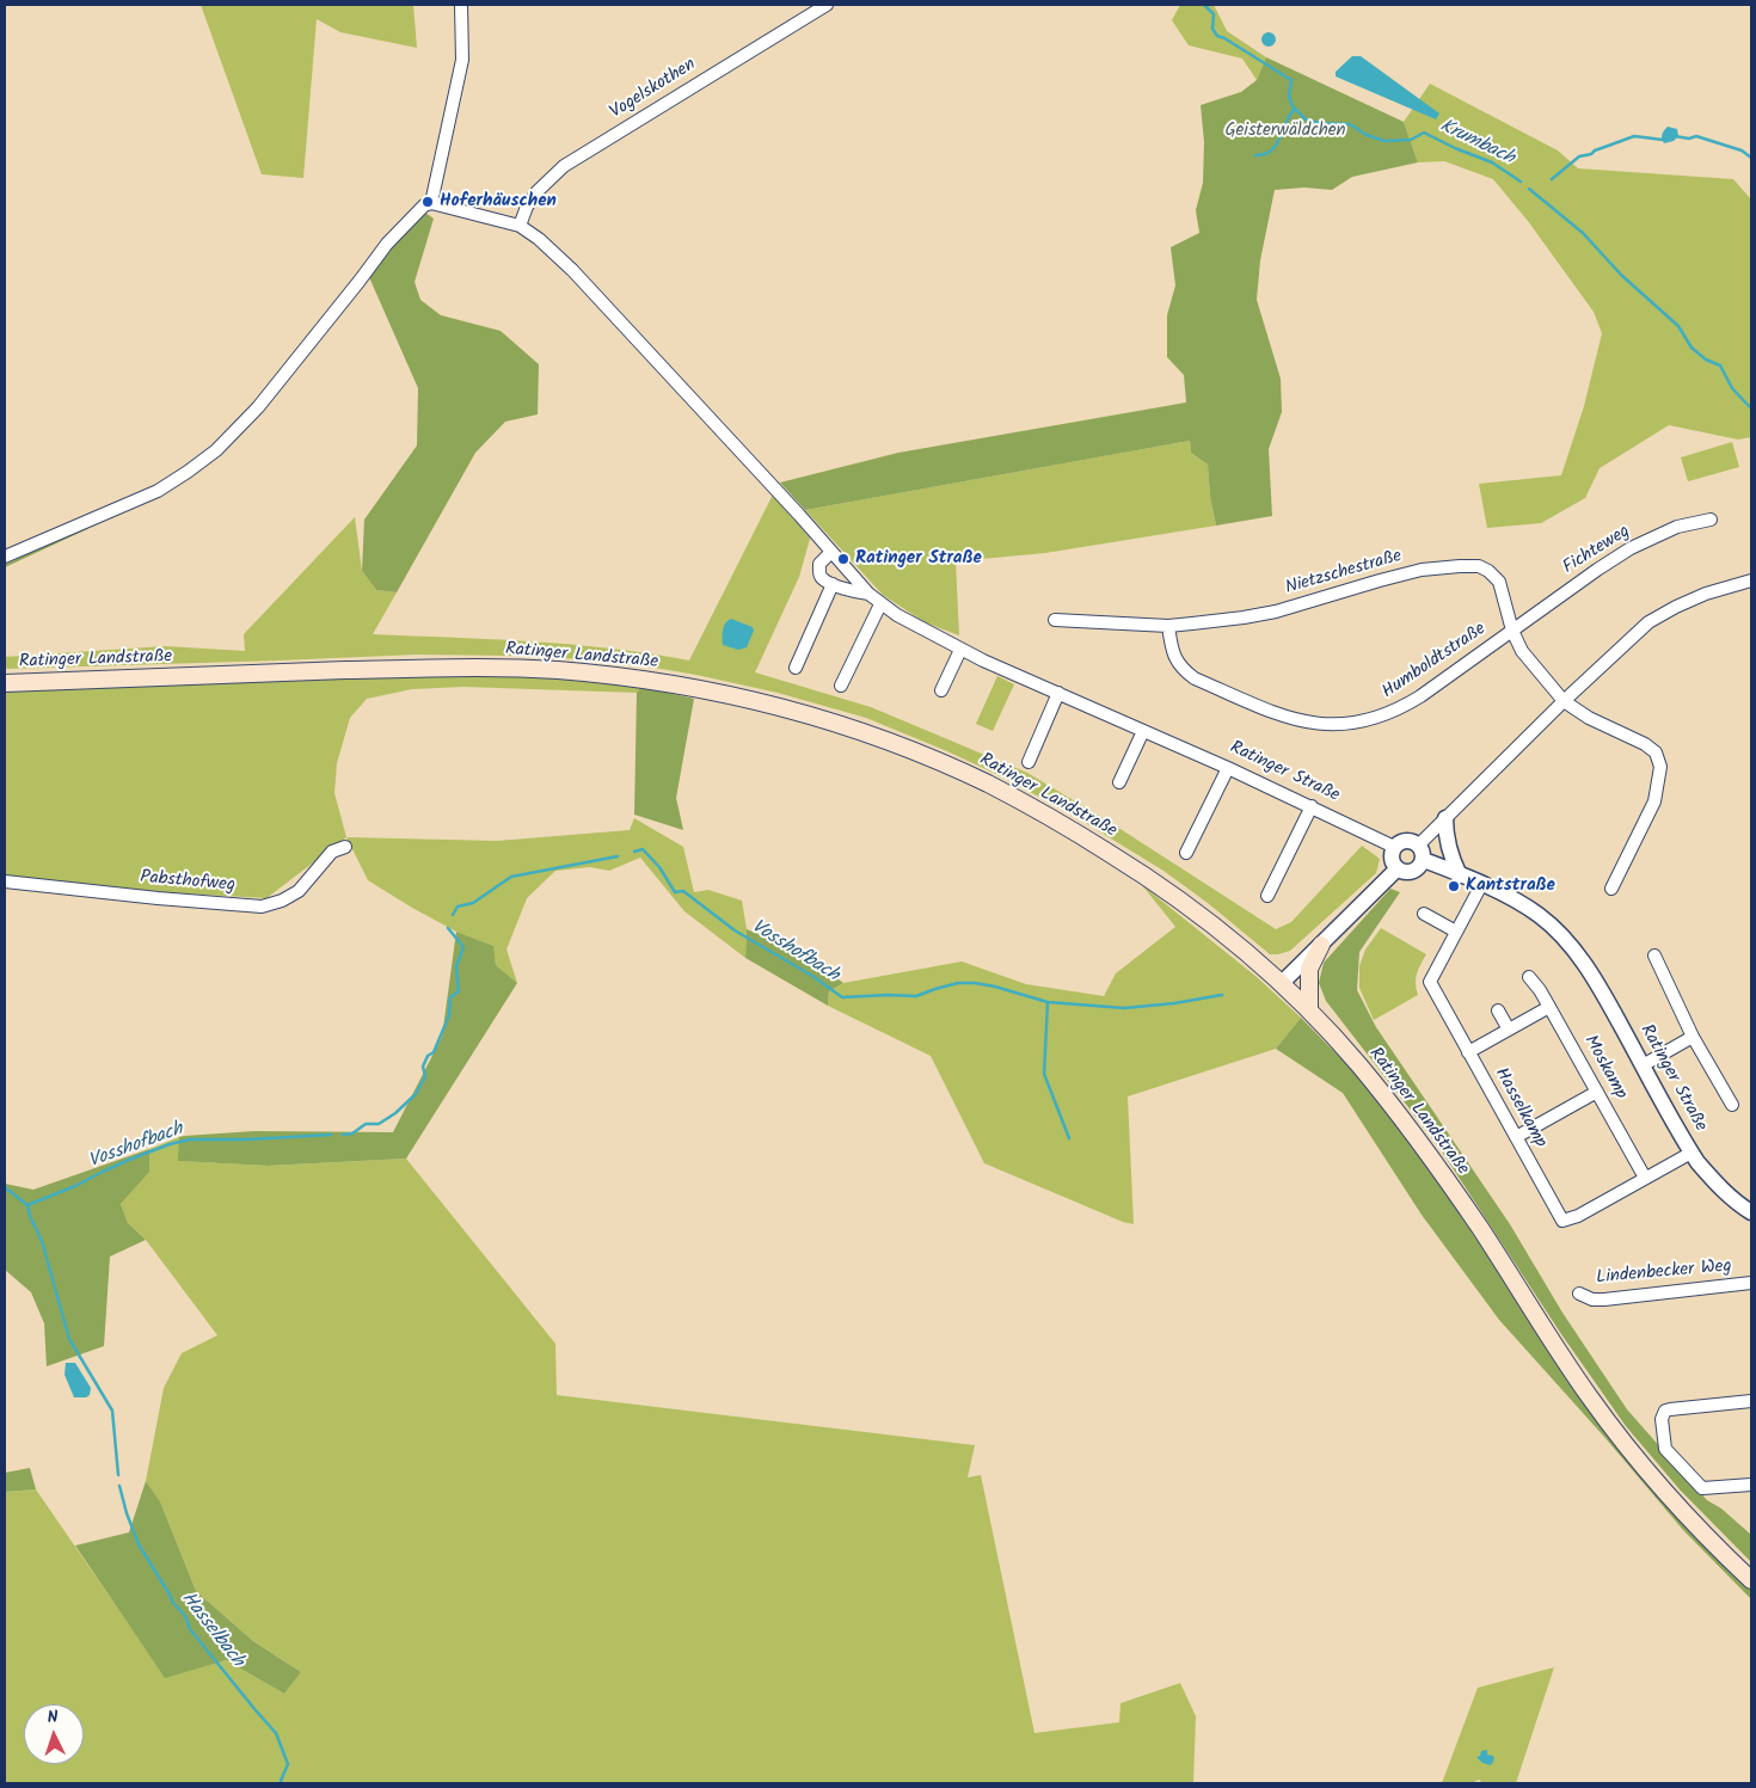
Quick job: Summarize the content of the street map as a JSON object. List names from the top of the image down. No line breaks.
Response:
{"streets":{"main road":["Ratinger Landstraße"],"street":["Vogelskothen","Fichteweg","Nietzschestraße","Humboldtstraße","Ratinger Straße","Pabsthofweg","Moskamp","Hasselkamp","Lindenbecker Weg"]},"crossings":[["Vogelskothen","Ratinger Straße"],["Fichteweg","Nietzschestraße"],["Fichteweg","Humboldtstraße"],["Nietzschestraße","Humboldtstraße"],["Ratinger Straße","Hasselkamp"],["Moskamp","Hasselkamp"]],"water":["Krumbach","Vosshofbach","Hasselbach"],"parks":["Geisterwäldchen"],"places":["Hoferhäuschen","Ratinger Straße","Kantstraße"],"north":"top"}
